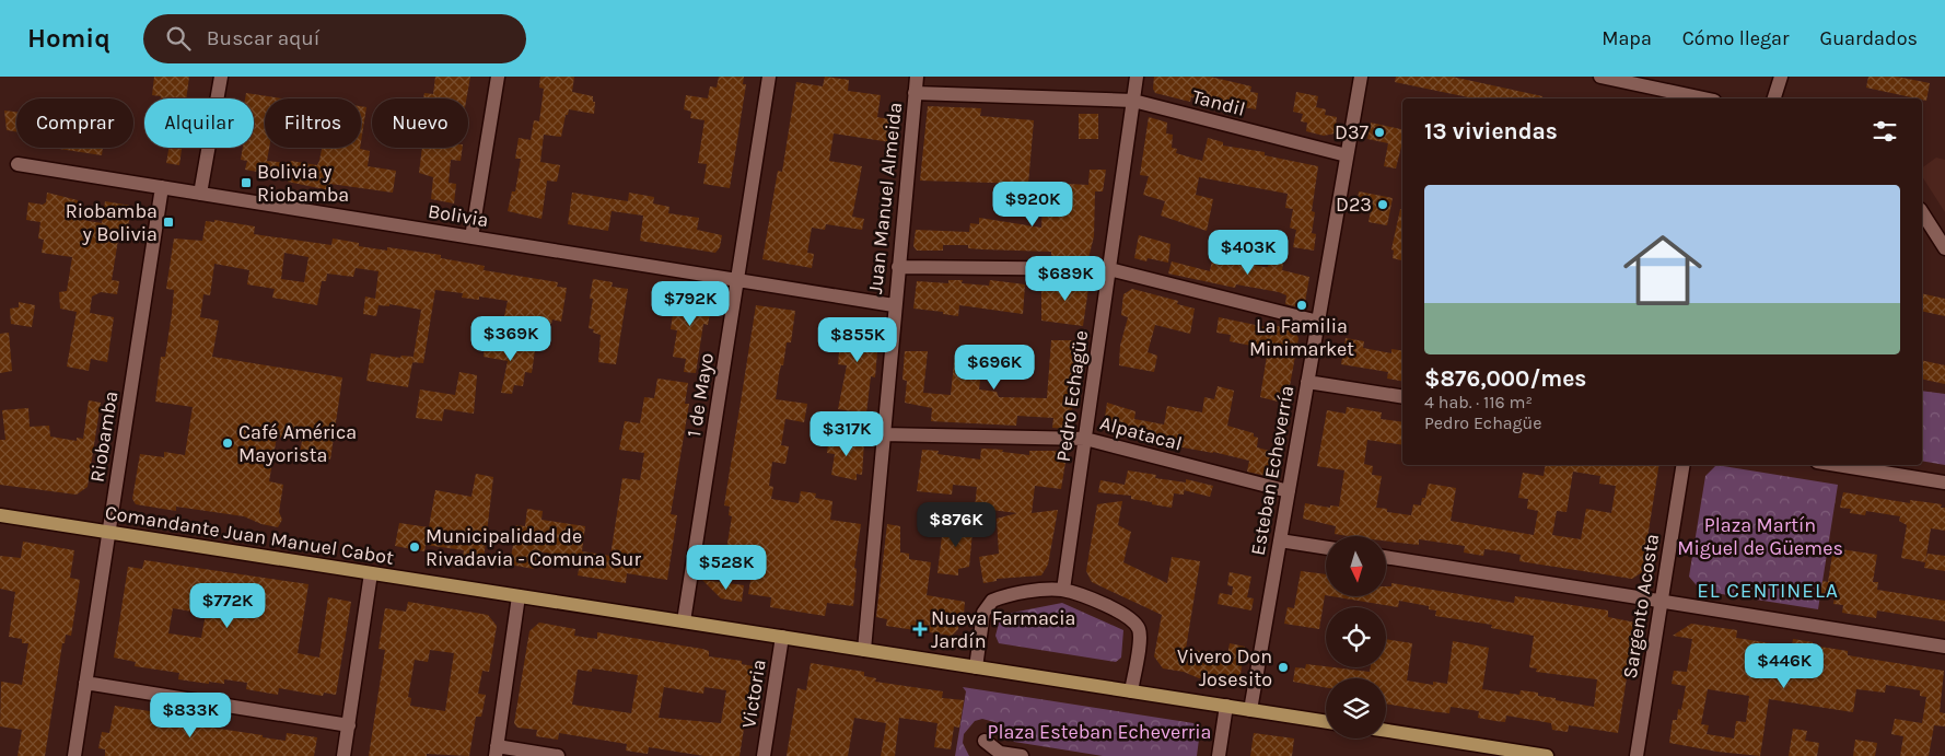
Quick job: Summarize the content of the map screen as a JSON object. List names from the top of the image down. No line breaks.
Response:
{"streets":{"main road":["Comandante Juan Manuel Cabot"],"street":["Tandil","Juan Manuel Almeida","Bolivia","1 de Mayo","Pedro Echagüe","Alpatacal","Riobamba","Esteban Echeverría","Sargento Acosta","Victoria"]},"crossings":[["Tandil","Juan Manuel Almeida"],["Tandil","Pedro Echagüe"],["Tandil","Esteban Echeverría"],["Juan Manuel Almeida","Bolivia"],["Juan Manuel Almeida","Alpatacal"],["Juan Manuel Almeida","Comandante Juan Manuel Cabot"],["Bolivia","1 de Mayo"],["Bolivia","Riobamba"],["1 de Mayo","Comandante Juan Manuel Cabot"],["Pedro Echagüe","Alpatacal"],["Alpatacal","Esteban Echeverría"],["Riobamba","Comandante Juan Manuel Cabot"],["Esteban Echeverría","Comandante Juan Manuel Cabot"],["Comandante Juan Manuel Cabot","Victoria"]],"districts":["EL CENTINELA"],"parks":["Plaza Martín Miguel de Güemes","Plaza Esteban Echeverria"],"places":{"other":["D37","D23","La Familia Minimarket","Café América Mayorista","Municipalidad de Rivadavia - Comuna Sur","Vivero Don Josesito"],"transit":["Bolivia y Riobamba","Riobamba y Bolivia"],"health":["Nueva Farmacia Jardín"]},"north":"bottom","page":{"header":"Homiq","search":"Buscar aquí","nav":["Mapa","Cómo llegar","Guardados"],"chip":["Comprar","Alquilar","Filtros","Nuevo"],"heading":"13 viviendas","list":[{"name":"$876,000/mes","note":"4 hab. · 116 m² · Pedro Echagüe"}],"price":["$920K","$403K","$689K","$792K","$369K","$855K","$696K","$317K","$876K","$528K","$772K","$446K","$833K"]}}
